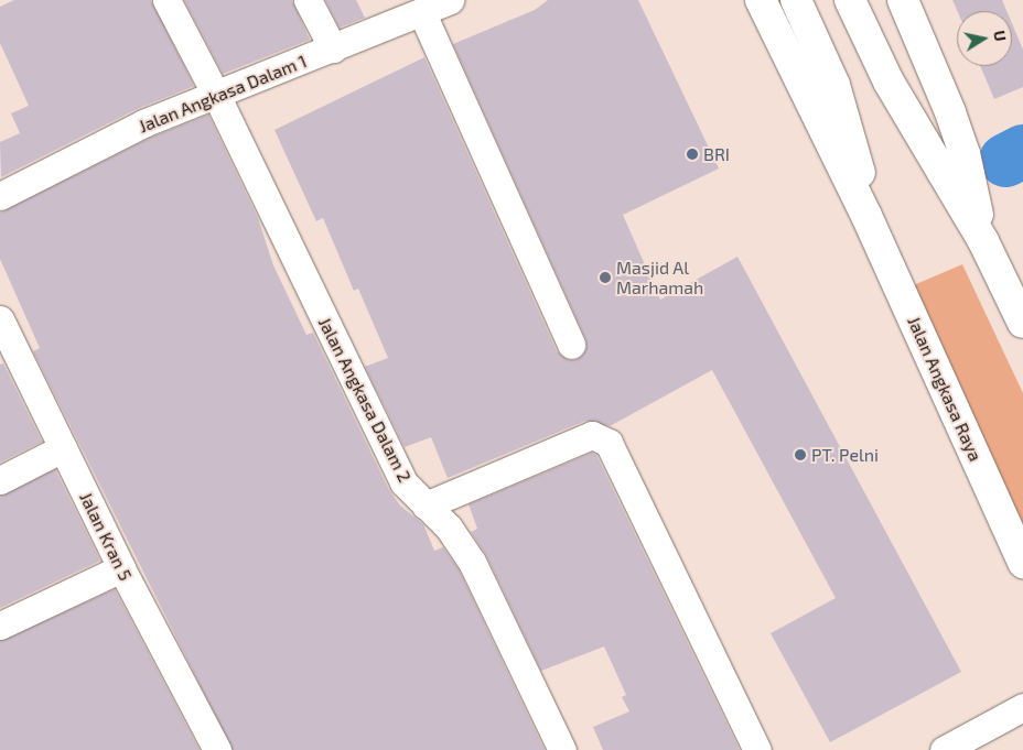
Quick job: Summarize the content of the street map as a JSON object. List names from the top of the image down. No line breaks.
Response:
{"streets":{"main road":["Jalan Angkasa Raya"],"street":["Jalan Angkasa Dalam 1","Jalan Angkasa Dalam 2","Jalan Kran 5"]},"crossings":[["Jalan Angkasa Dalam 1","Jalan Angkasa Dalam 2"]],"places":["BRI","Masjid Al Marhamah","PT. Pelni"],"north":"right"}
